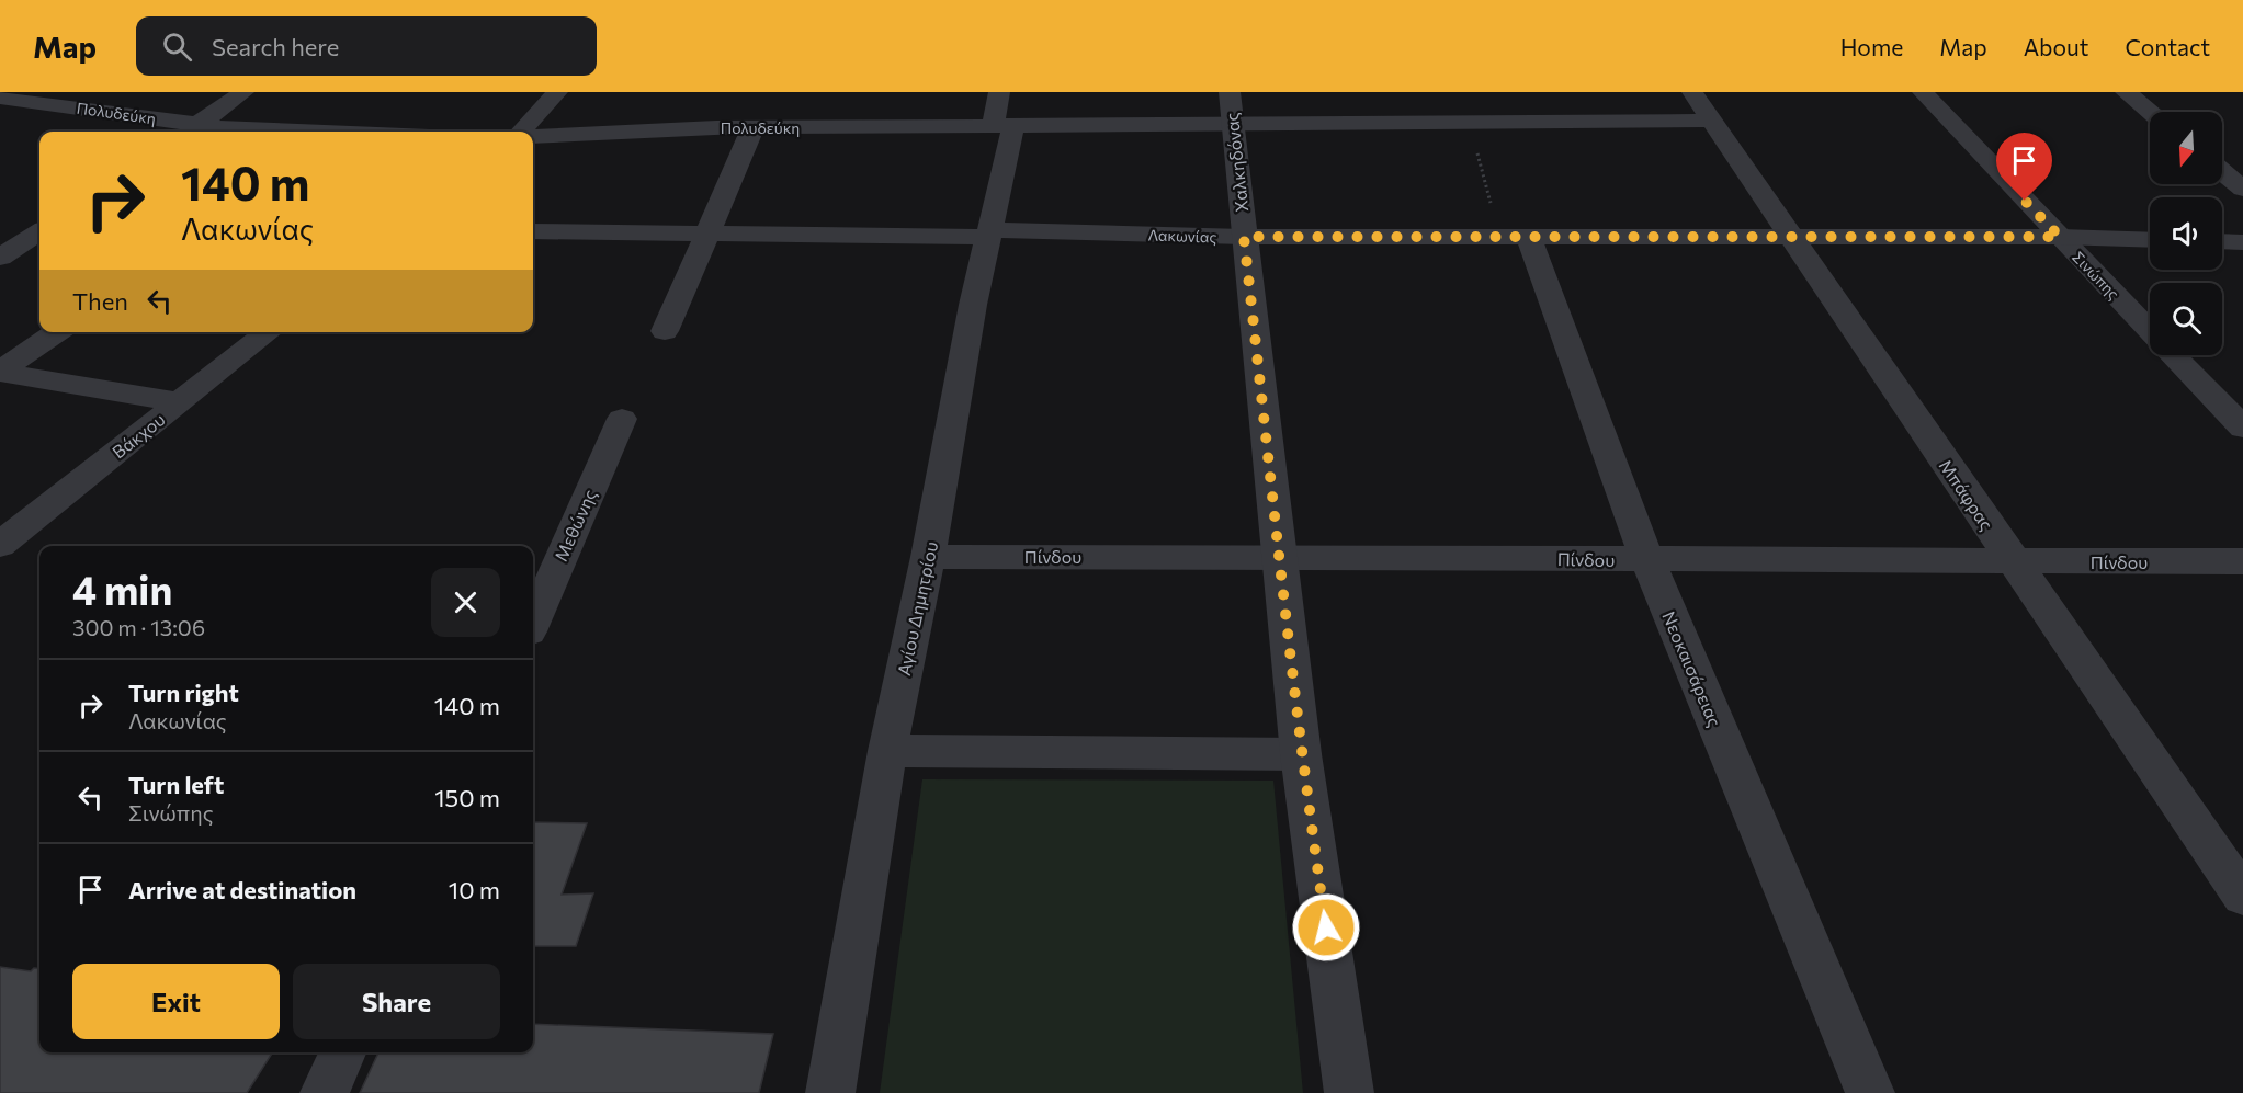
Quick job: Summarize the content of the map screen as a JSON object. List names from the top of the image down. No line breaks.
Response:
{"streets":{"street":["Πολυδεύκη","Χαλκηδόνας","Λακωνίας","Σινώπης","Βάκχου","Μπάφρας","Μεθώνης","Πίνδου","Αγίου Δημητρίου","Νεοκαισάρειας"]},"crossings":[["Πολυδεύκη","Χαλκηδόνας"],["Πολυδεύκη","Μπάφρας"],["Πολυδεύκη","Αγίου Δημητρίου"],["Χαλκηδόνας","Λακωνίας"],["Χαλκηδόνας","Πίνδου"],["Λακωνίας","Σινώπης"],["Λακωνίας","Μπάφρας"],["Λακωνίας","Αγίου Δημητρίου"],["Λακωνίας","Νεοκαισάρειας"],["Μπάφρας","Πίνδου"],["Πίνδου","Αγίου Δημητρίου"],["Πίνδου","Νεοκαισάρειας"]],"north":"bottom","page":{"header":"Map","search":"Search here","nav":["Home","Map","About","Contact"],"turn":["140 m","Λακωνίας"],"then":"Then","heading":["4 min","300 m · 13:06"],"list":[{"name":"Turn right","note":"Λακωνίας","value":"140 m"},{"name":"Turn left","note":"Σινώπης","value":"150 m"},{"name":"Arrive at destination","value":"10 m"}],"buttons":["Exit","Share"]}}
